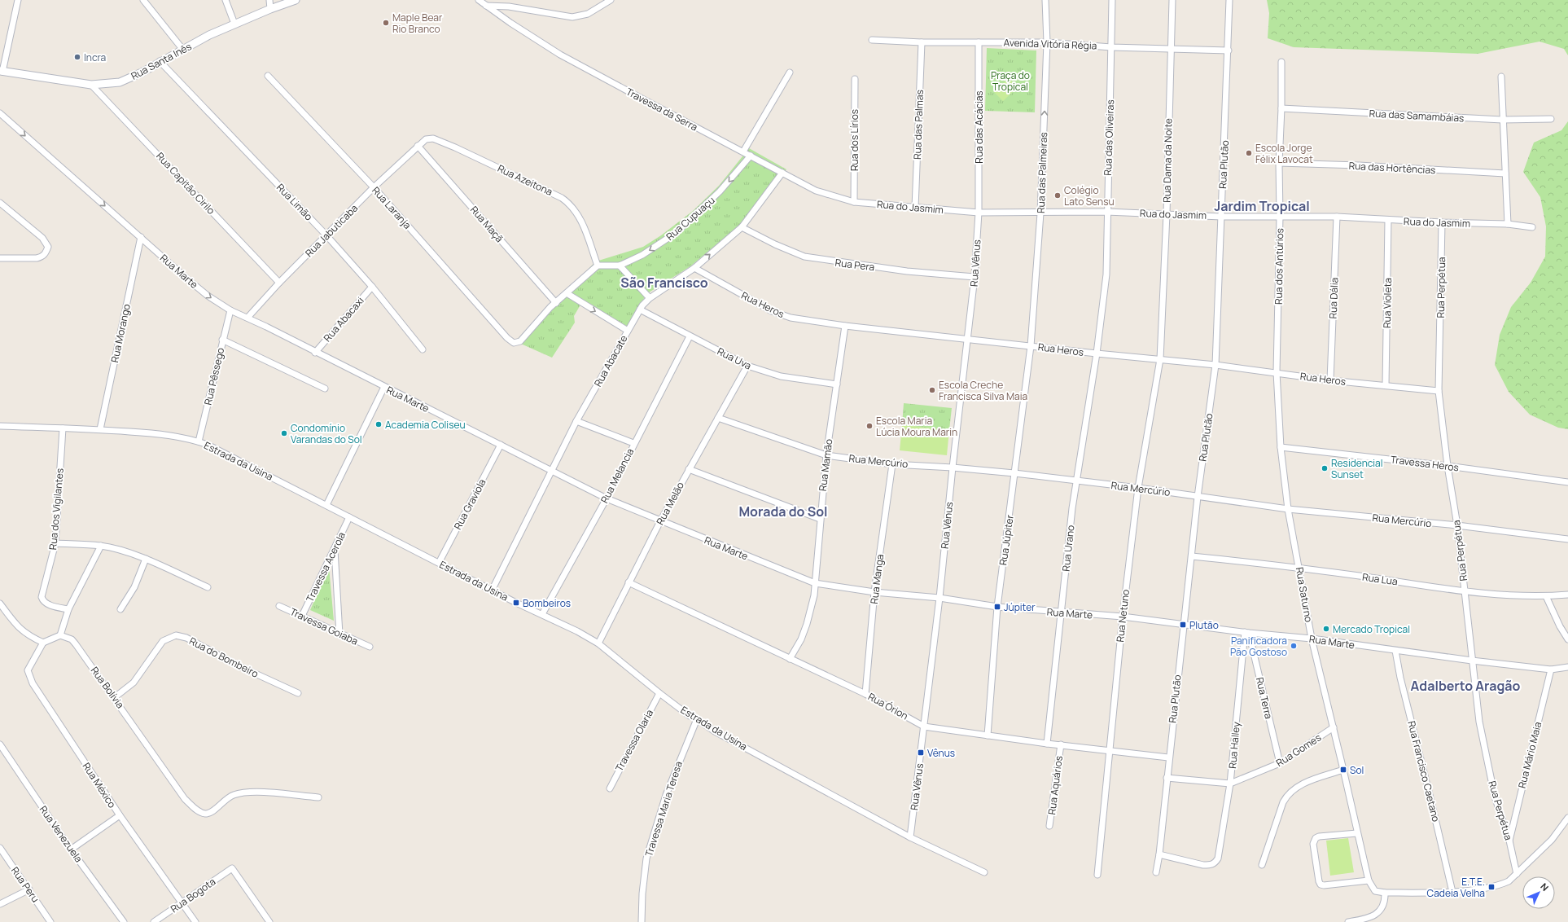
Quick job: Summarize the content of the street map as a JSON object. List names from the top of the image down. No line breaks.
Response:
{"streets":{"street":["Avenida Vitória Régia","Rua Santa Inês","Travessa da Serra","Rua das Samambáias","Rua das Palmas","Rua das Acácias","Rua das Oliveiras","Rua dos Lírios","Rua Dama da Noite","Rua Plutão","Rua das Hortências","Rua das Palmeiras","Rua Azeitona","Rua Capitão Cirilo","Rua Limão","Rua do Jasmim","Rua Laranja","Rua Cupuaçu","Rua Maçã","Rua Jabuticaba","Rua Vênus","Rua Pera","Rua dos Antúrios","Rua Marte","Rua Perpétua","Rua Dália","Rua Violeta","Rua Heros","Rua Abacaxi","Rua Morango","Rua Uva","Rua Abacate","Rua Pêssego","Estrada da Usina","Rua Mercúrio","Travessa Heros","Rua Mamão","Rua Melancia","Rua Melão","Rua Graviola","Rua dos Vigilantes","Rua Júpiter","Rua Urano","Travessa Acerola","Rua Manga","Rua Lua","Rua Saturno","Rua Netuno","Travessa Goiaba","Rua do Bombeiro","Rua Bolívia","Rua Terra","Rua Órion","Travessa Olaria","Rua Halley","Rua Gomes","Rua Mário Maia","Rua Francisco Caetano","Rua México","Rua Aquários","Travessa Maria Teresa","Rua Venezuela","Rua Peru","Rua Bogota"]},"crossings":[["Avenida Vitória Régia","Rua das Palmas"],["Avenida Vitória Régia","Rua das Acácias"],["Avenida Vitória Régia","Rua das Oliveiras"],["Avenida Vitória Régia","Rua Dama da Noite"],["Avenida Vitória Régia","Rua Plutão"],["Avenida Vitória Régia","Rua das Palmeiras"],["Rua Santa Inês","Rua Capitão Cirilo"],["Rua Santa Inês","Rua Limão"],["Travessa da Serra","Rua dos Lírios"],["Travessa da Serra","Rua do Jasmim"],["Travessa da Serra","Rua Cupuaçu"],["Travessa da Serra","Rua Abacate"],["Rua das Samambáias","Rua dos Antúrios"],["Rua das Palmas","Rua do Jasmim"],["Rua das Acácias","Rua do Jasmim"],["Rua das Acácias","Rua Vênus"],["Rua das Oliveiras","Rua do Jasmim"],["Rua das Oliveiras","Rua Heros"],["Rua das Oliveiras","Rua Urano"],["Rua dos Lírios","Rua do Jasmim"],["Rua Dama da Noite","Rua do Jasmim"],["Rua Dama da Noite","Rua Heros"],["Rua Dama da Noite","Rua Netuno"],["Rua Plutão","Rua do Jasmim"],["Rua Plutão","Rua Marte"],["Rua Plutão","Rua Heros"],["Rua Plutão","Rua Mercúrio"],["Rua Plutão","Rua Lua"],["Rua Plutão","Rua Órion"],["Rua Plutão","Rua Halley"],["Rua Plutão","Rua Gomes"],["Rua das Hortências","Rua dos Antúrios"],["Rua das Palmeiras","Rua do Jasmim"],["Rua das Palmeiras","Rua Heros"],["Rua das Palmeiras","Rua Júpiter"],["Rua Azeitona","Rua Cupuaçu"],["Rua Azeitona","Rua Maçã"],["Rua Azeitona","Rua Jabuticaba"],["Rua Capitão Cirilo","Rua Jabuticaba"],["Rua Limão","Rua Jabuticaba"],["Rua Limão","Rua Abacaxi"],["Rua do Jasmim","Rua Vênus"],["Rua do Jasmim","Rua dos Antúrios"],["Rua do Jasmim","Rua Perpétua"],["Rua do Jasmim","Rua Dália"],["Rua do Jasmim","Rua Violeta"],["Rua Laranja","Rua Maçã"],["Rua Laranja","Rua Jabuticaba"],["Rua Maçã","Rua Jabuticaba"],["Rua Jabuticaba","Rua Marte"],["Rua Vênus","Rua Pera"],["Rua Vênus","Rua Marte"],["Rua Vênus","Rua Heros"],["Rua Vênus","Estrada da Usina"],["Rua Vênus","Rua Mercúrio"],["Rua Vênus","Rua Órion"],["Rua Pera","Rua Abacate"],["Rua dos Antúrios","Rua Heros"],["Rua dos Antúrios","Rua Saturno"],["Rua Marte","Rua Perpétua"],["Rua Marte","Rua Abacaxi"],["Rua Marte","Rua Morango"],["Rua Marte","Rua Abacate"],["Rua Marte","Rua Pêssego"],["Rua Marte","Rua Mamão"],["Rua Marte","Rua Melancia"],["Rua Marte","Rua Melão"],["Rua Marte","Rua Graviola"],["Rua Marte","Rua Júpiter"],["Rua Marte","Rua Urano"],["Rua Marte","Rua Manga"],["Rua Marte","Rua Saturno"],["Rua Marte","Rua Netuno"],["Rua Marte","Rua Terra"],["Rua Marte","Rua Halley"],["Rua Marte","Rua Mário Maia"],["Rua Marte","Rua Francisco Caetano"],["Rua Perpétua","Rua Heros"],["Rua Perpétua","Rua Mercúrio"],["Rua Perpétua","Travessa Heros"],["Rua Perpétua","Rua Lua"],["Rua Perpétua","Rua Mário Maia"],["Rua Dália","Rua Heros"],["Rua Violeta","Rua Heros"],["Rua Heros","Rua Abacate"],["Rua Heros","Rua Mamão"],["Rua Heros","Rua Júpiter"],["Rua Heros","Rua Urano"],["Rua Heros","Rua Saturno"],["Rua Heros","Rua Netuno"],["Rua Morango","Estrada da Usina"],["Rua Uva","Rua Abacate"],["Rua Uva","Rua Mamão"],["Rua Uva","Rua Melancia"],["Rua Uva","Rua Melão"],["Rua Abacate","Estrada da Usina"],["Rua Pêssego","Estrada da Usina"],["Estrada da Usina","Rua Melancia"],["Estrada da Usina","Rua Melão"],["Estrada da Usina","Rua Graviola"],["Estrada da Usina","Rua dos Vigilantes"],["Estrada da Usina","Travessa Acerola"],["Estrada da Usina","Travessa Olaria"],["Estrada da Usina","Travessa Maria Teresa"],["Rua Mercúrio","Rua Mamão"],["Rua Mercúrio","Rua Melão"],["Rua Mercúrio","Rua Júpiter"],["Rua Mercúrio","Rua Urano"],["Rua Mercúrio","Rua Manga"],["Rua Mercúrio","Rua Saturno"],["Rua Mercúrio","Rua Netuno"],["Travessa Heros","Rua Saturno"],["Rua Mamão","Rua Órion"],["Rua Melão","Rua Órion"],["Rua Júpiter","Rua Órion"],["Rua Urano","Rua Órion"],["Travessa Acerola","Travessa Goiaba"],["Rua Manga","Rua Órion"],["Rua Lua","Rua Saturno"],["Rua Saturno","Rua Gomes"],["Rua Netuno","Rua Órion"],["Rua do Bombeiro","Rua Bolívia"],["Rua Terra","Rua Halley"],["Rua Terra","Rua Gomes"],["Rua Órion","Rua Aquários"],["Rua Halley","Rua Gomes"],["Rua México","Rua Bogota"]],"one_way":["Rua das Palmeiras","Rua Cupuaçu"],"districts":["Jardim Tropical","São Francisco","Morada do Sol","Adalberto Aragão"],"parks":["Praça do Tropical"],"places":{"other":["Maple Bear Rio Branco","Incra","Escola Jorge Félix Lavocat","Colégio Lato Sensu","Escola Creche Francisca Silva Maia","Academia Coliseu","Escola Maria Lúcia Moura Marin","Condomínio Varandas do Sol","Residencial Sunset","Mercado Tropical","Panificadora Pão Gostoso"],"transit":["Bombeiros","Júpiter","Plutão","Vênus","Sol","E.T.E. Cadeia Velha"]},"north":"top right"}
